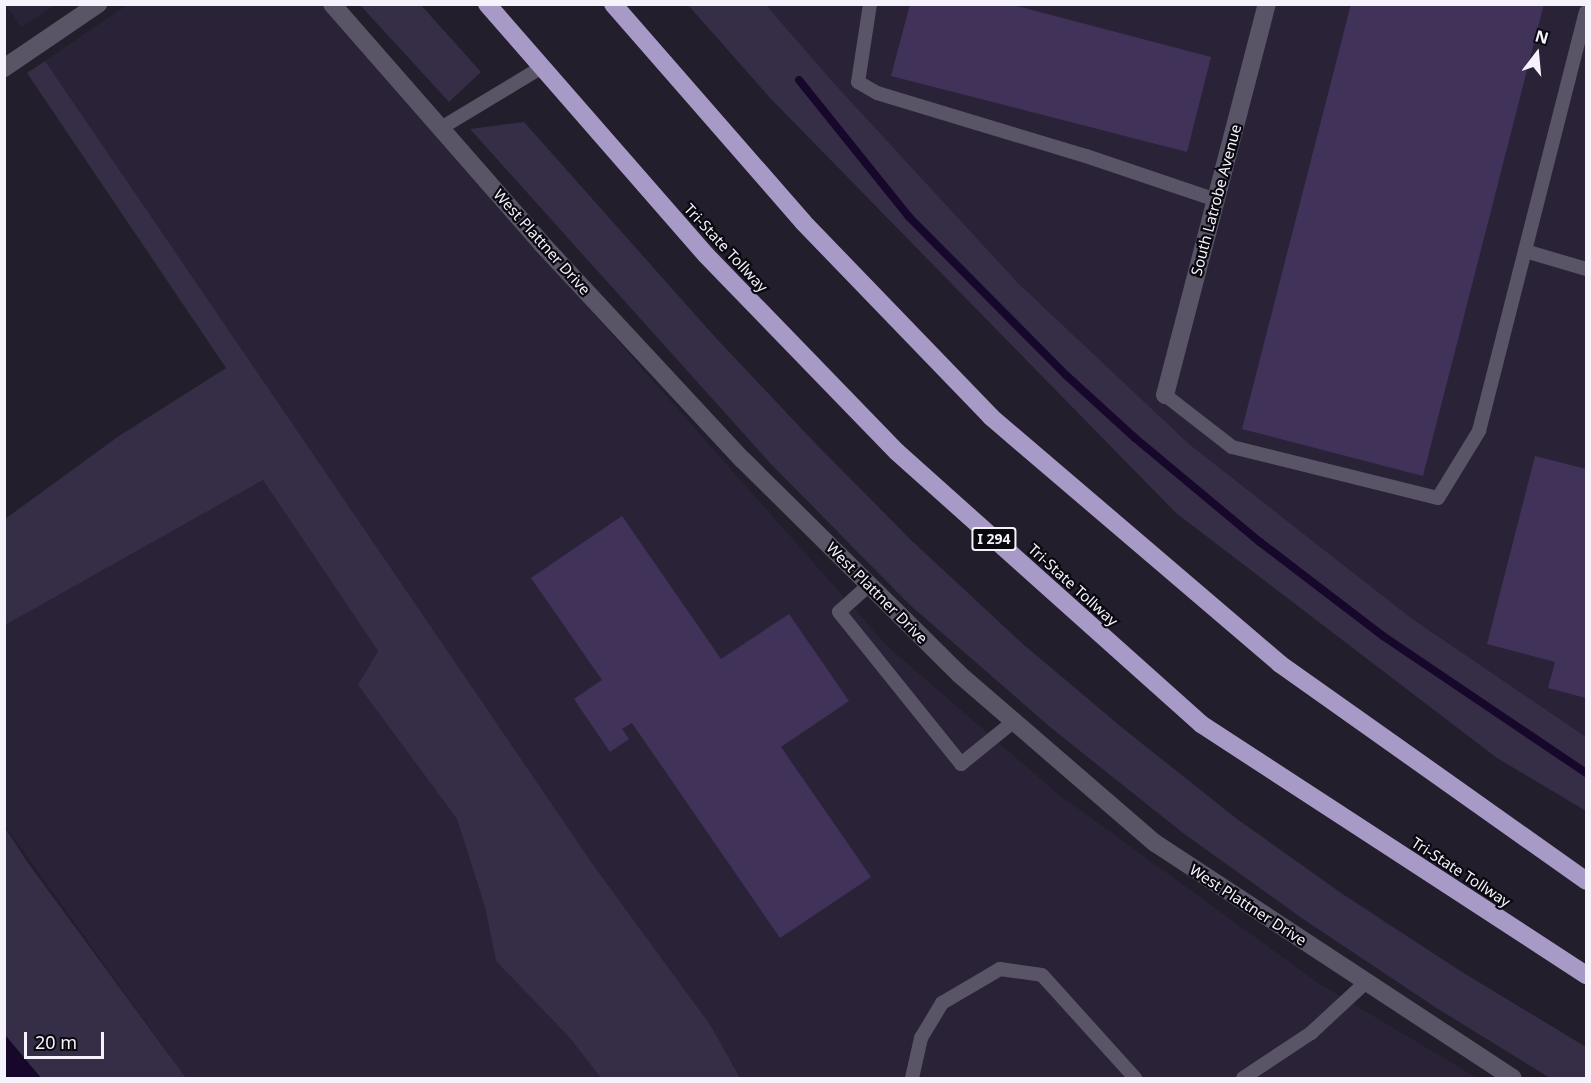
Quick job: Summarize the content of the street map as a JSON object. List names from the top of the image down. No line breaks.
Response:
{"streets":{"highway":["Tri-State Tollway","I 294"],"street":["South Latrobe Avenue","West Plattner Drive"]},"scale_bar":"20 m","north":"top"}
